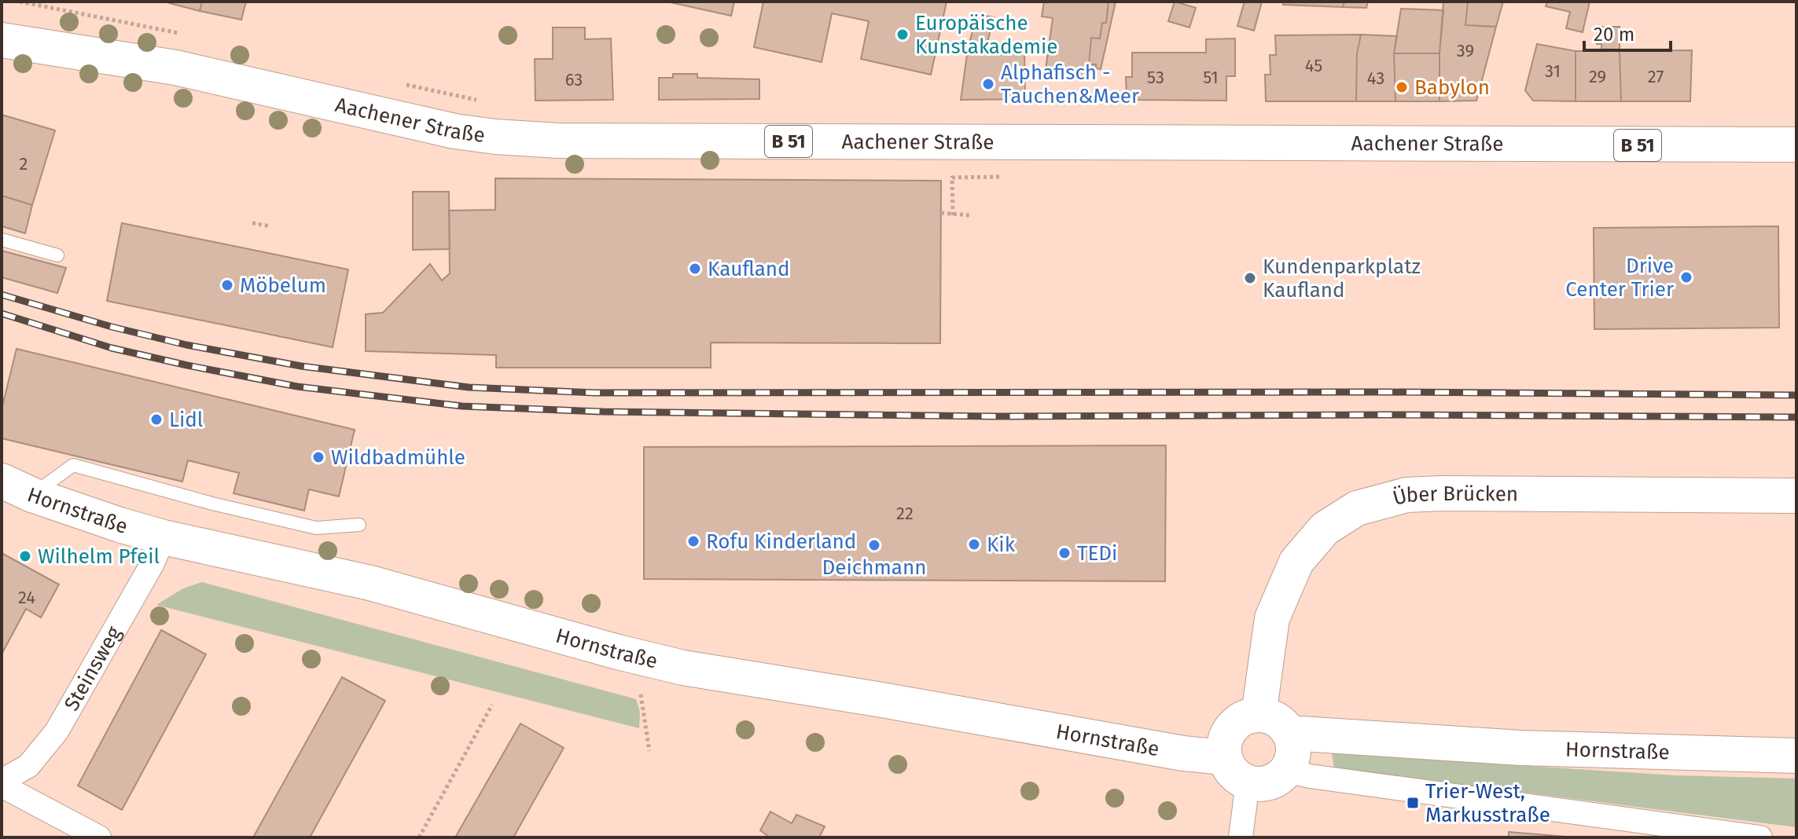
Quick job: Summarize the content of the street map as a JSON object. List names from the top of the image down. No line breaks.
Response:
{"streets":{"street":["Aachener Straße","B 51","Über Brücken","Hornstraße","Steinsweg"]},"crossings":[["Über Brücken","Hornstraße"],["Hornstraße","Steinsweg"]],"places":{"other":["Europäische Kunstakademie","Alphafisch - Tauchen&Meer","Babylon","Kaufland","Drive Center Trier","Kundenparkplatz Kaufland","Möbelum","Lidl","Wildbadmühle","Rofu Kinderland","Kik","Deichmann","TEDi","Wilhelm Pfeil"],"transit":["Trier-West, Markusstraße"]},"house_numbers":["39","45","31","29","27","53","51","43","63","2","22","24"],"scale_bar":"20 m"}
